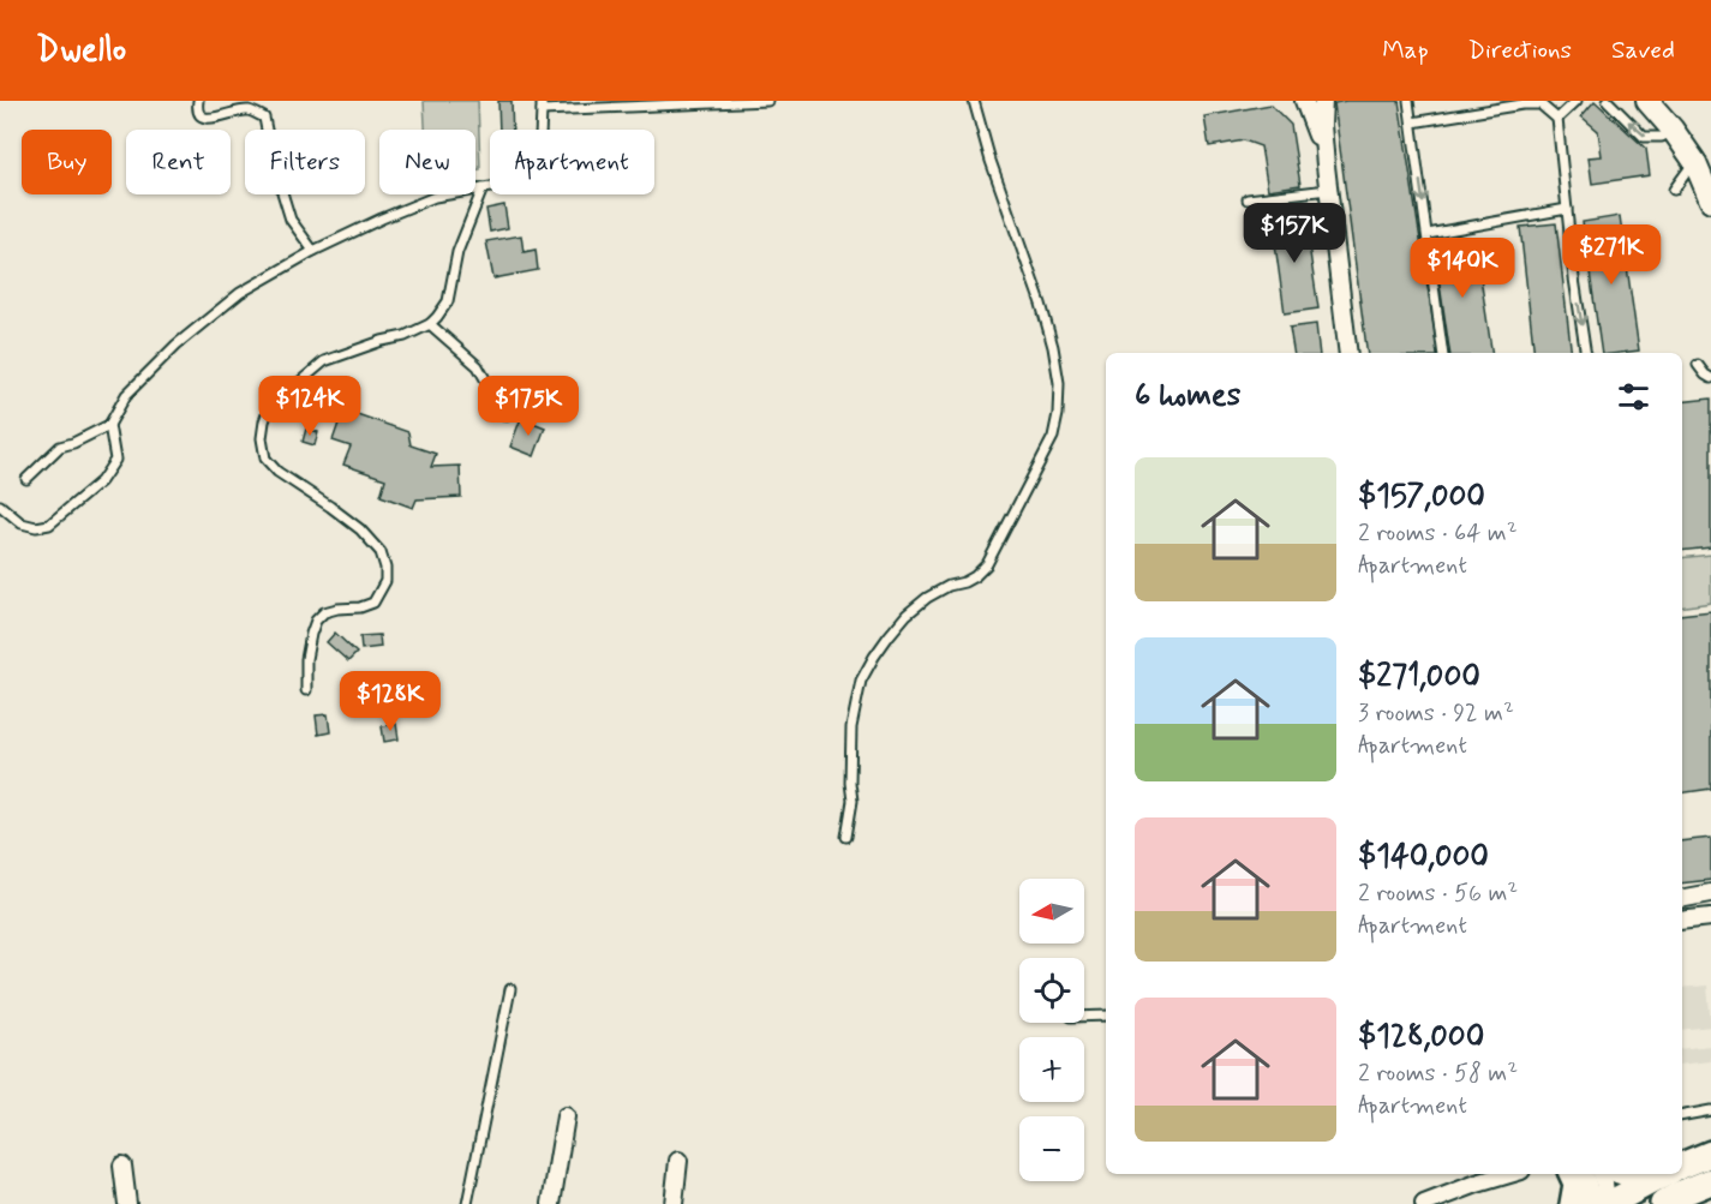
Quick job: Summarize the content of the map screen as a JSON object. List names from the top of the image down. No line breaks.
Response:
{"north":"left","page":{"header":"Dwello","nav":["Map","Directions","Saved"],"chip":["Buy","Rent","Filters","New","Apartment"],"price":["$157K","$271K","$140K","$124K","$175K","$128K"],"heading":"6 homes","list":[{"name":"$157,000","note":"2 rooms · 64 m² · Apartment"},{"name":"$271,000","note":"3 rooms · 92 m² · Apartment"},{"name":"$140,000","note":"2 rooms · 56 m² · Apartment"},{"name":"$128,000","note":"2 rooms · 58 m² · Apartment"}],"map_buttons":["+","−"]}}
